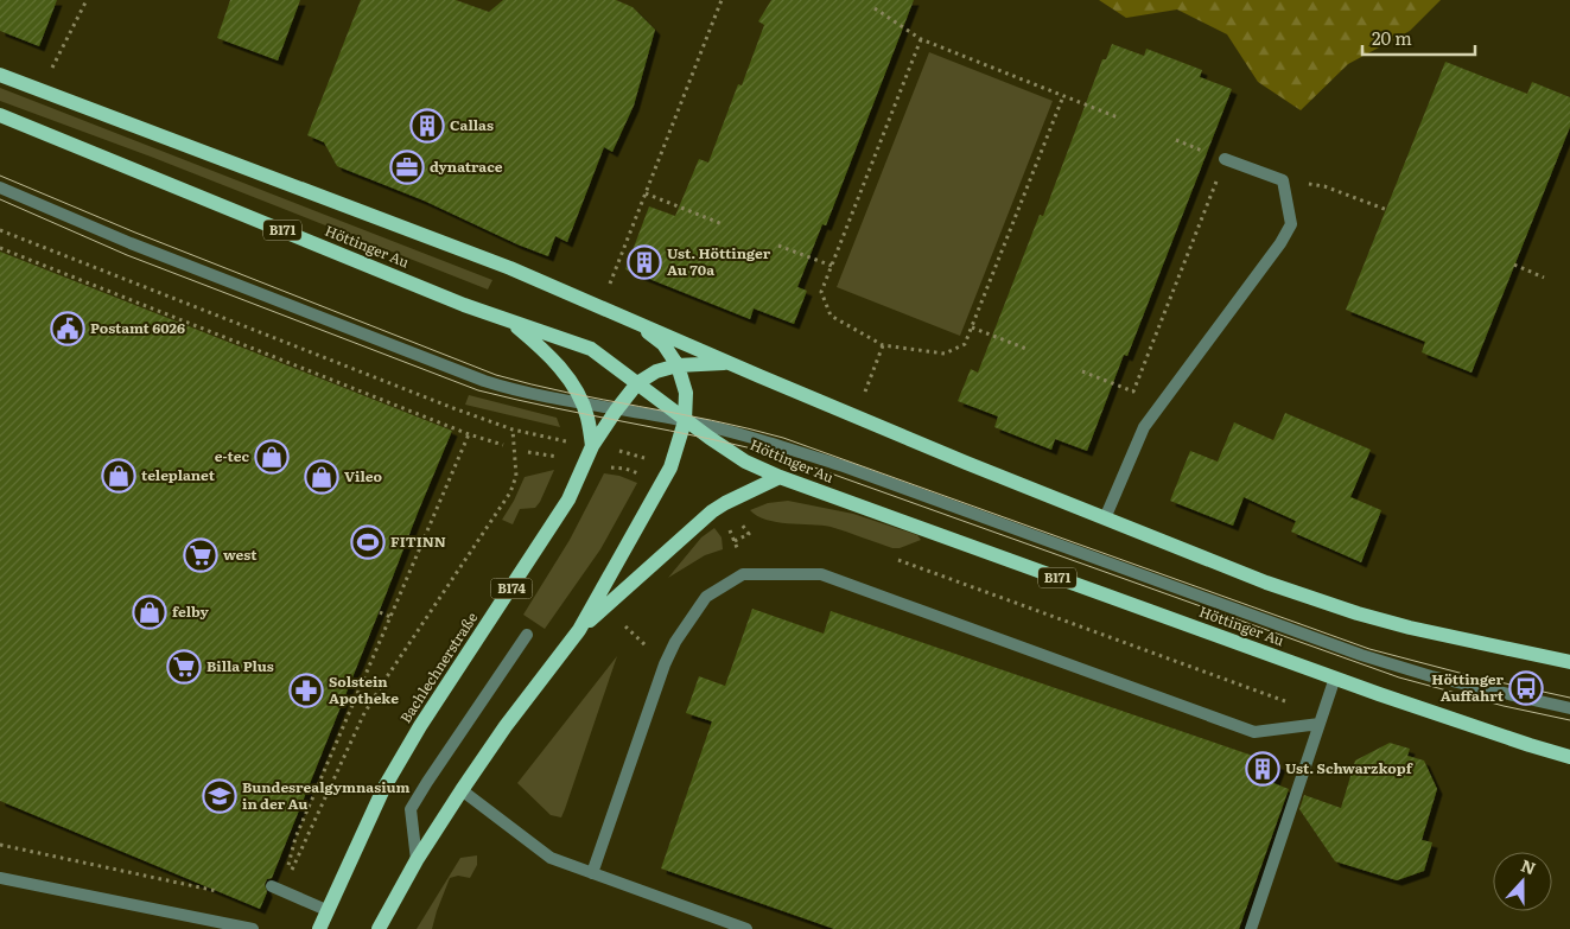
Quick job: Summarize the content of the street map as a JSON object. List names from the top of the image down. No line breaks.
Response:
{"streets":{"main road":["B171","Höttinger Au","B174","Bachlechnerstraße"]},"crossings":[["Höttinger Au","Bachlechnerstraße"]],"places":{"building":["Callas","Ust. Höttinger Au 70a","Ust. Schwarzkopf"],"office":["dynatrace"],"public building":["Postamt 6026"],"shop":["e-tec","teleplanet","Vileo","felby"],"sports":["FITINN"],"supermarket":["west","Billa Plus"],"bus stop":["Höttinger Auffahrt"],"pharmacy":["Solstein Apotheke"],"school or university":["Bundesrealgymnasium in der Au"]},"scale_bar":"20 m","north":"top"}
